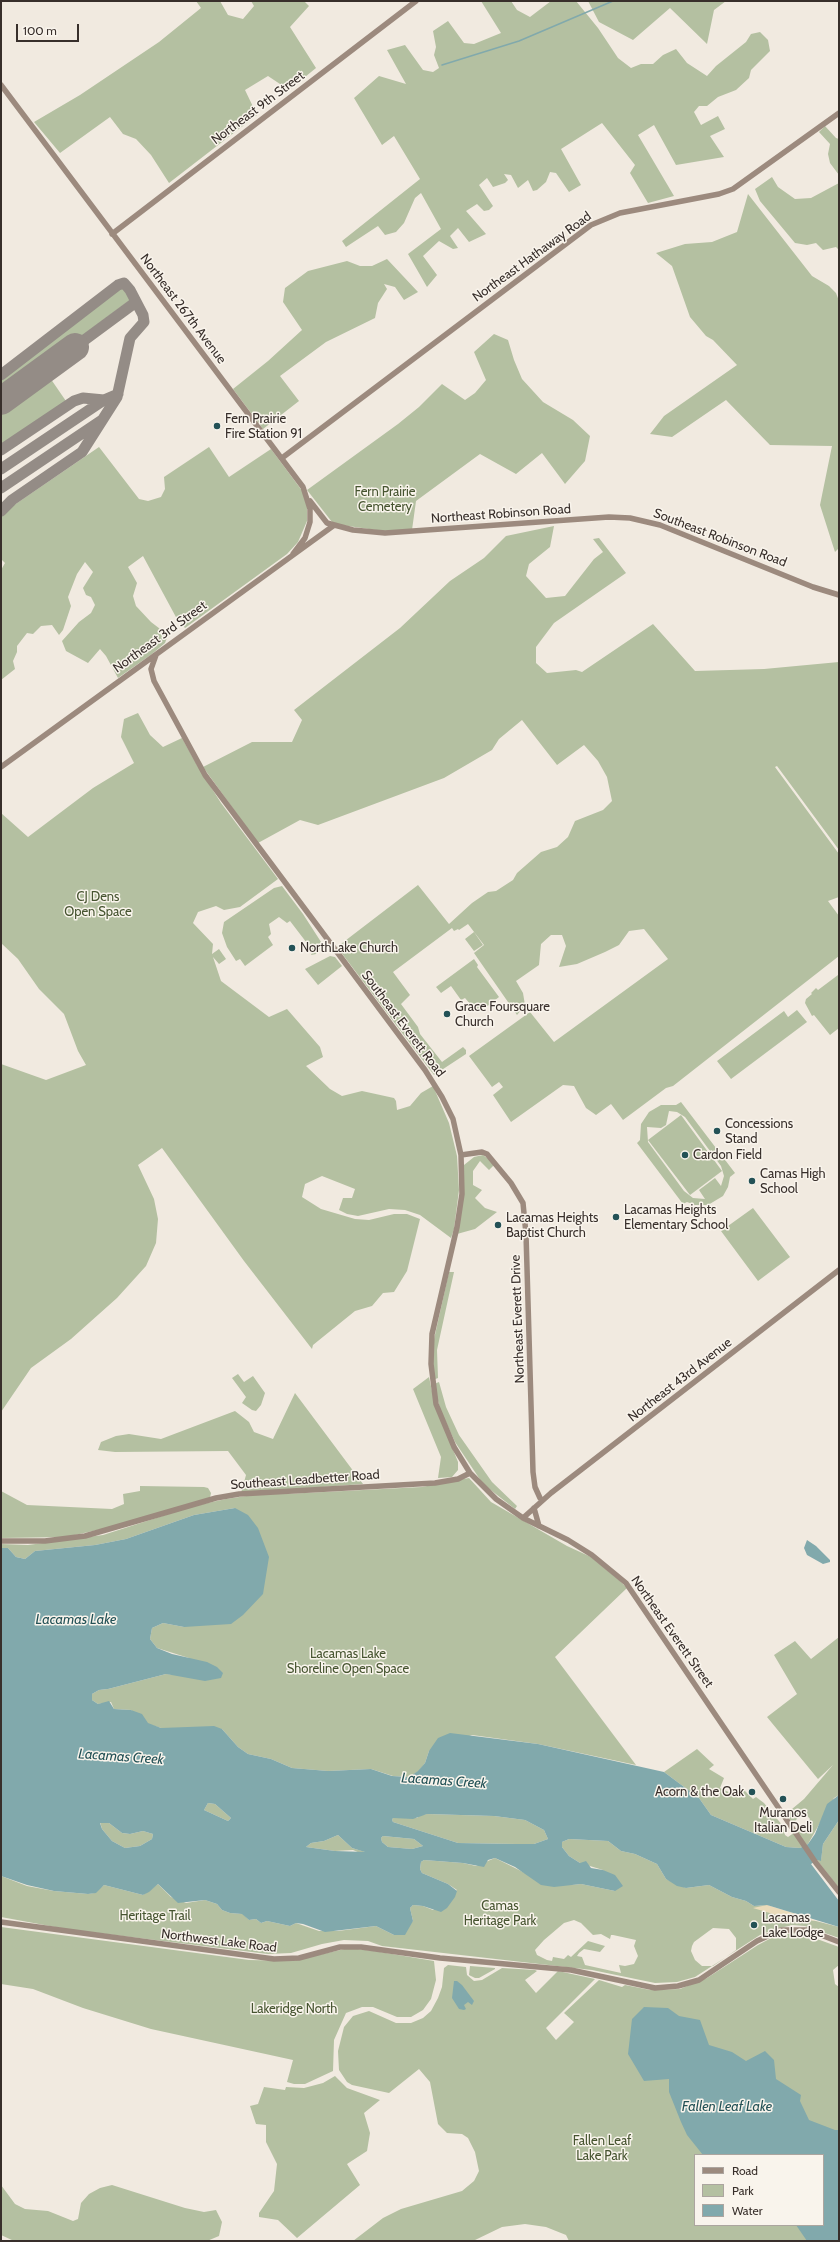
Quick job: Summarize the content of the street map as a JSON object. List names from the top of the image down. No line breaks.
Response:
{"streets":{"street":["Northeast 9th Street","Northeast Hathaway Road","Northeast 267th Avenue","Northeast Robinson Road","Southeast Robinson Road","Northeast 3rd Street","Southeast Everett Road","Northeast Everett Drive","Northeast 43rd Avenue","Southeast Leadbetter Road","Northeast Everett Street","Northwest Lake Road"]},"crossings":[["Northeast 9th Street","Northeast 267th Avenue"],["Northeast Hathaway Road","Northeast 267th Avenue"],["Northeast 267th Avenue","Northeast 3rd Street"],["Northeast Robinson Road","Southeast Robinson Road"],["Northeast Robinson Road","Northeast 3rd Street"],["Northeast 3rd Street","Southeast Everett Road"],["Southeast Everett Road","Northeast Everett Drive"],["Southeast Everett Road","Northeast Everett Street"],["Northeast Everett Drive","Northeast 43rd Avenue"],["Northeast 43rd Avenue","Northeast Everett Street"],["Southeast Leadbetter Road","Northeast Everett Street"]],"water":["Lacamas Lake","Lacamas Creek","Fallen Leaf Lake"],"parks":["Fern Prairie Cemetery","CJ Dens Open Space","Lacamas Lake Shoreline Open Space","Camas Heritage Park","Heritage Trail","Lakeridge North","Fallen Leaf Lake Park"],"places":["Fern Prairie Fire Station 91","NorthLake Church","Grace Foursquare Church","Concessions Stand","Cardon Field","Camas High School","Lacamas Heights Elementary School","Lacamas Heights Baptist Church","Acorn & the Oak","Muranos Italian Deli","Lacamas Lake Lodge"],"legend":["Road","Park","Water"],"scale_bar":"100 m"}
